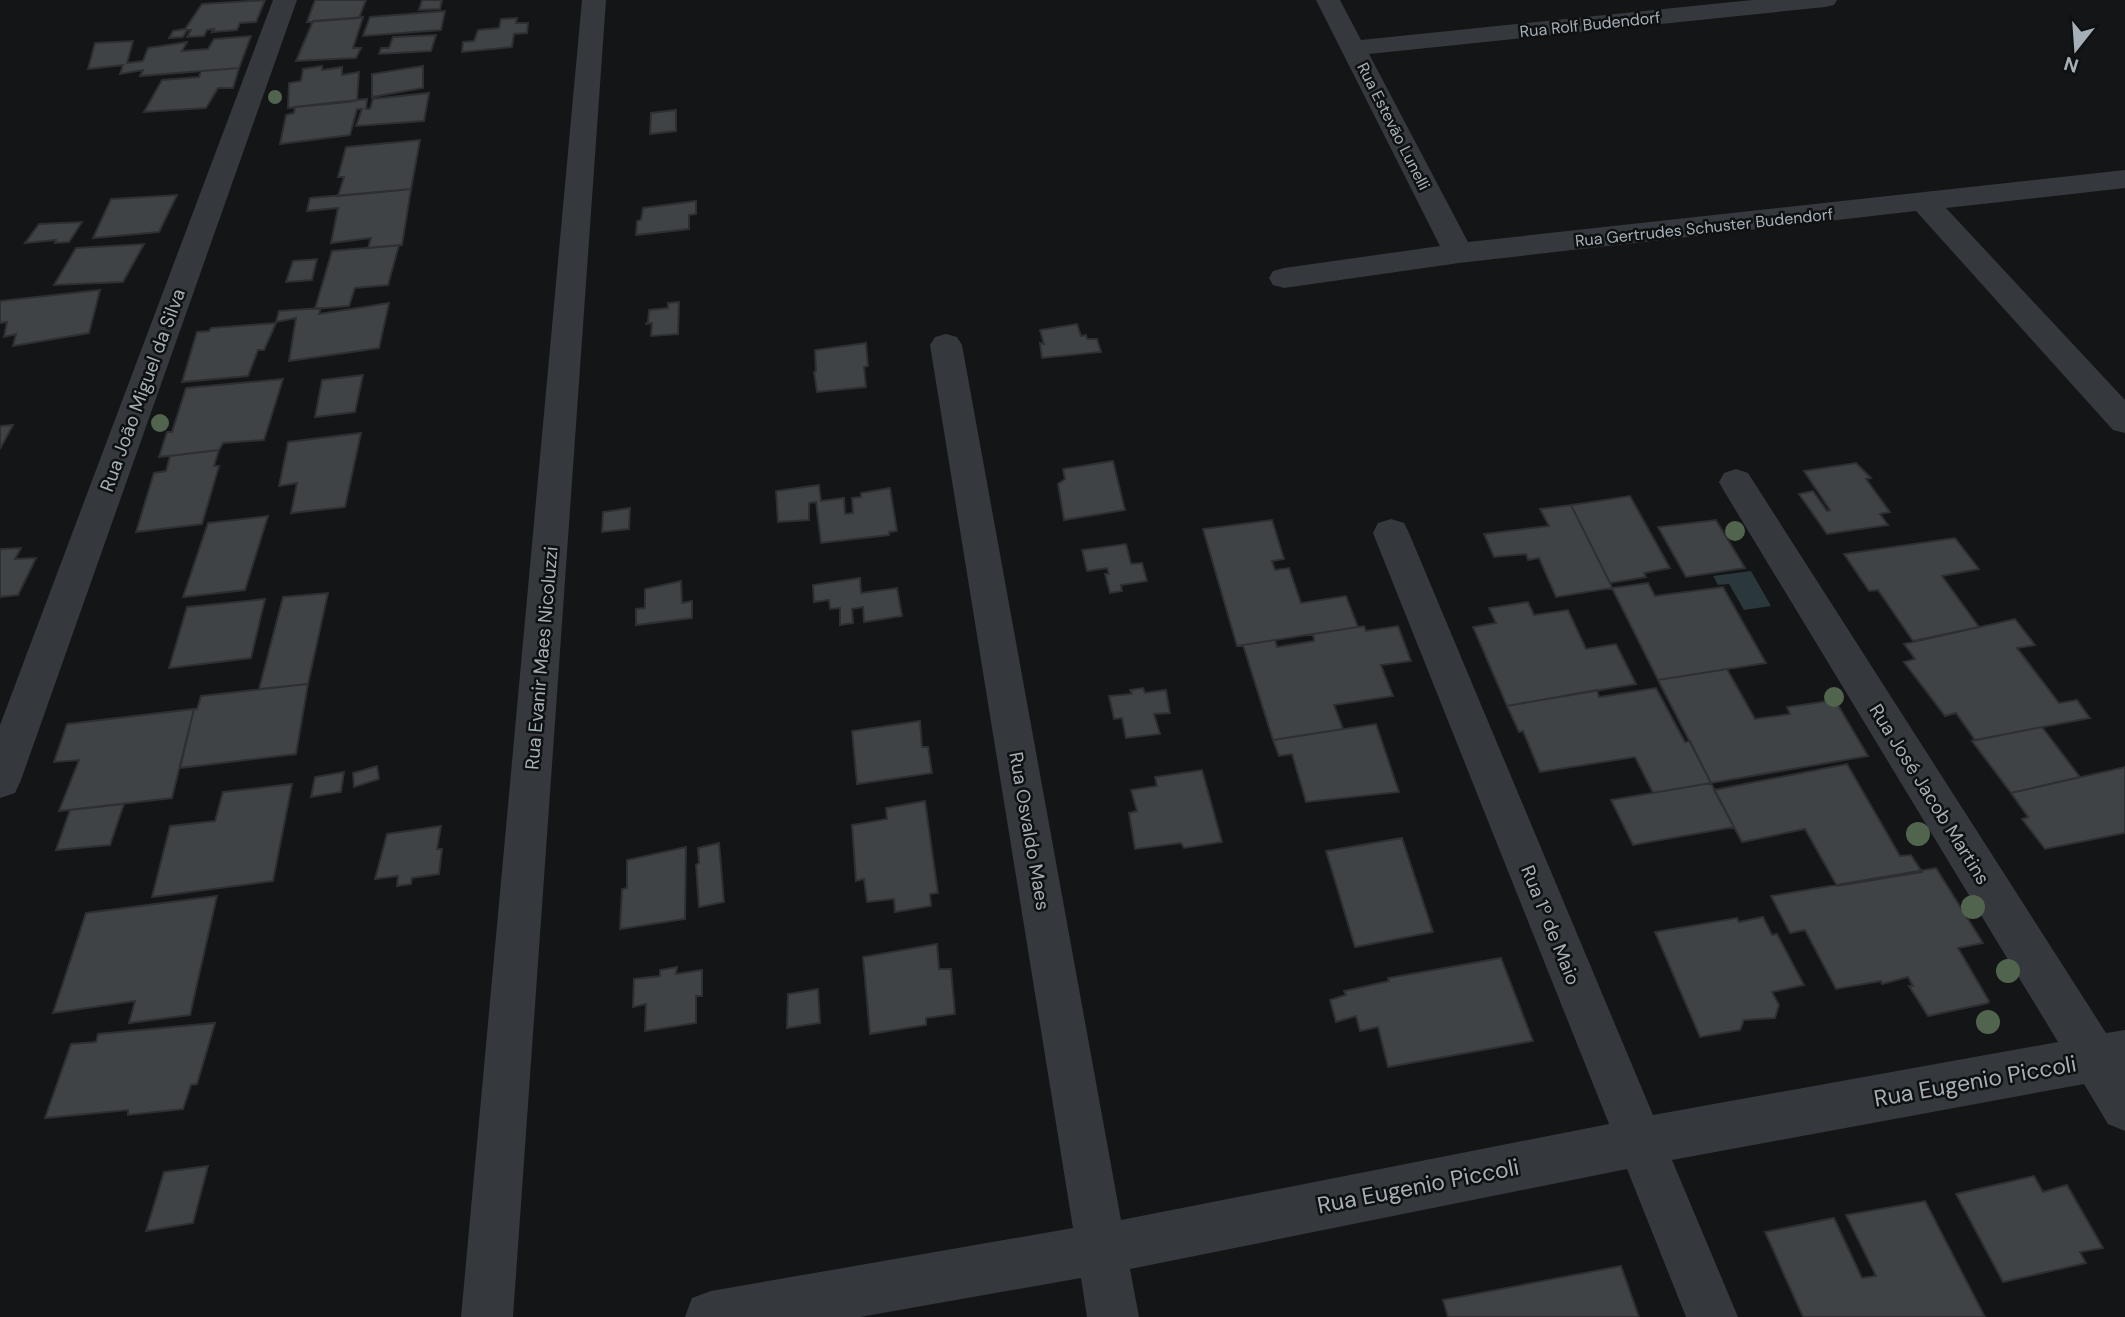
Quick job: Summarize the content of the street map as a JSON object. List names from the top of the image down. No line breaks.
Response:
{"streets":{"street":["Rua Rolf Budendorf","Rua Estevão Lunelli","Rua Gertrudes Schuster Budendorf","Rua João Miguel da Silva","Rua Evanir Maes Nicoluzzi","Rua José Jacob Martins","Rua Osvaldo Maes","Rua 1º de Maio","Rua Eugenio Piccoli"]},"crossings":[["Rua Rolf Budendorf","Rua Estevão Lunelli"],["Rua Estevão Lunelli","Rua Gertrudes Schuster Budendorf"],["Rua José Jacob Martins","Rua Eugenio Piccoli"],["Rua Osvaldo Maes","Rua Eugenio Piccoli"],["Rua 1º de Maio","Rua Eugenio Piccoli"]],"north":"bottom"}
